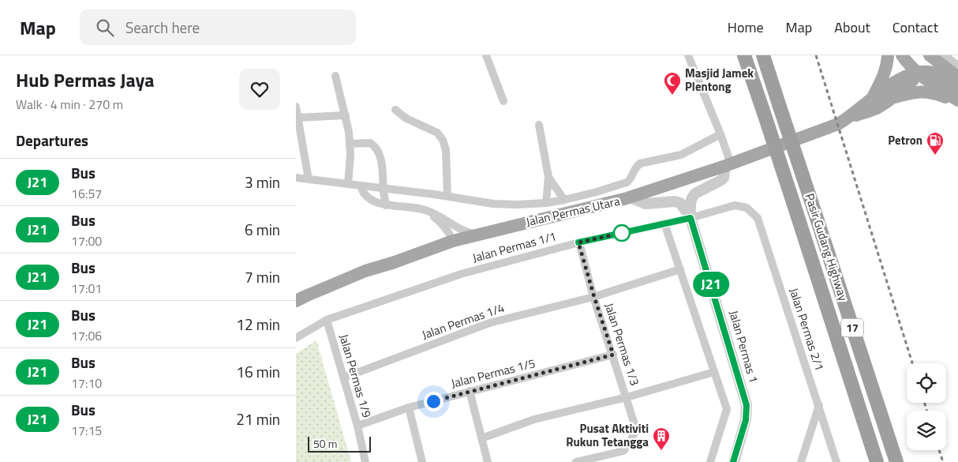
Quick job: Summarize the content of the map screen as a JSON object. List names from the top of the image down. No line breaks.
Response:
{"streets":{"highway":["Pasir Gudang Highway","17"],"main road":["Jalan Permas Utara"],"street":["Jalan Permas 1/1","Jalan Permas 1/4","Jalan Permas 2/1","Jalan Permas 1/3","Jalan Permas 1","Jalan Permas 1/5","Jalan Permas 1/9"]},"crossings":[["Jalan Permas Utara","Jalan Permas 1"],["Jalan Permas 1/1","Jalan Permas 2/1"],["Jalan Permas 1/1","Jalan Permas 1/3"],["Jalan Permas 1/1","Jalan Permas 1"],["Jalan Permas 1/1","Jalan Permas 1/9"],["Jalan Permas 1/4","Jalan Permas 1/3"],["Jalan Permas 1/4","Jalan Permas 1/9"],["Jalan Permas 1/3","Jalan Permas 1/5"],["Jalan Permas 1/5","Jalan Permas 1/9"]],"places":{"mosque":["Masjid Jamek Plentong"],"fuel station":["Petron"],"building":["Pusat Aktiviti Rukun Tetangga"]},"lines":["bus line J21"],"scale_bar":"50 m","page":{"header":"Map","search":"Search here","nav":["Home","Map","About","Contact"],"heading":[["Hub Permas Jaya","Walk · 4 min · 270 m"],"Departures"],"on_map":"J21","list":[{"mark":"J21","name":"Bus","note":"16:57","value":"3 min"},{"mark":"J21","name":"Bus","note":"17:00","value":"6 min"},{"mark":"J21","name":"Bus","note":"17:01","value":"7 min"},{"mark":"J21","name":"Bus","note":"17:06","value":"12 min"},{"mark":"J21","name":"Bus","note":"17:10","value":"16 min"},{"mark":"J21","name":"Bus","note":"17:15","value":"21 min"}],"scale":"50 m"}}
